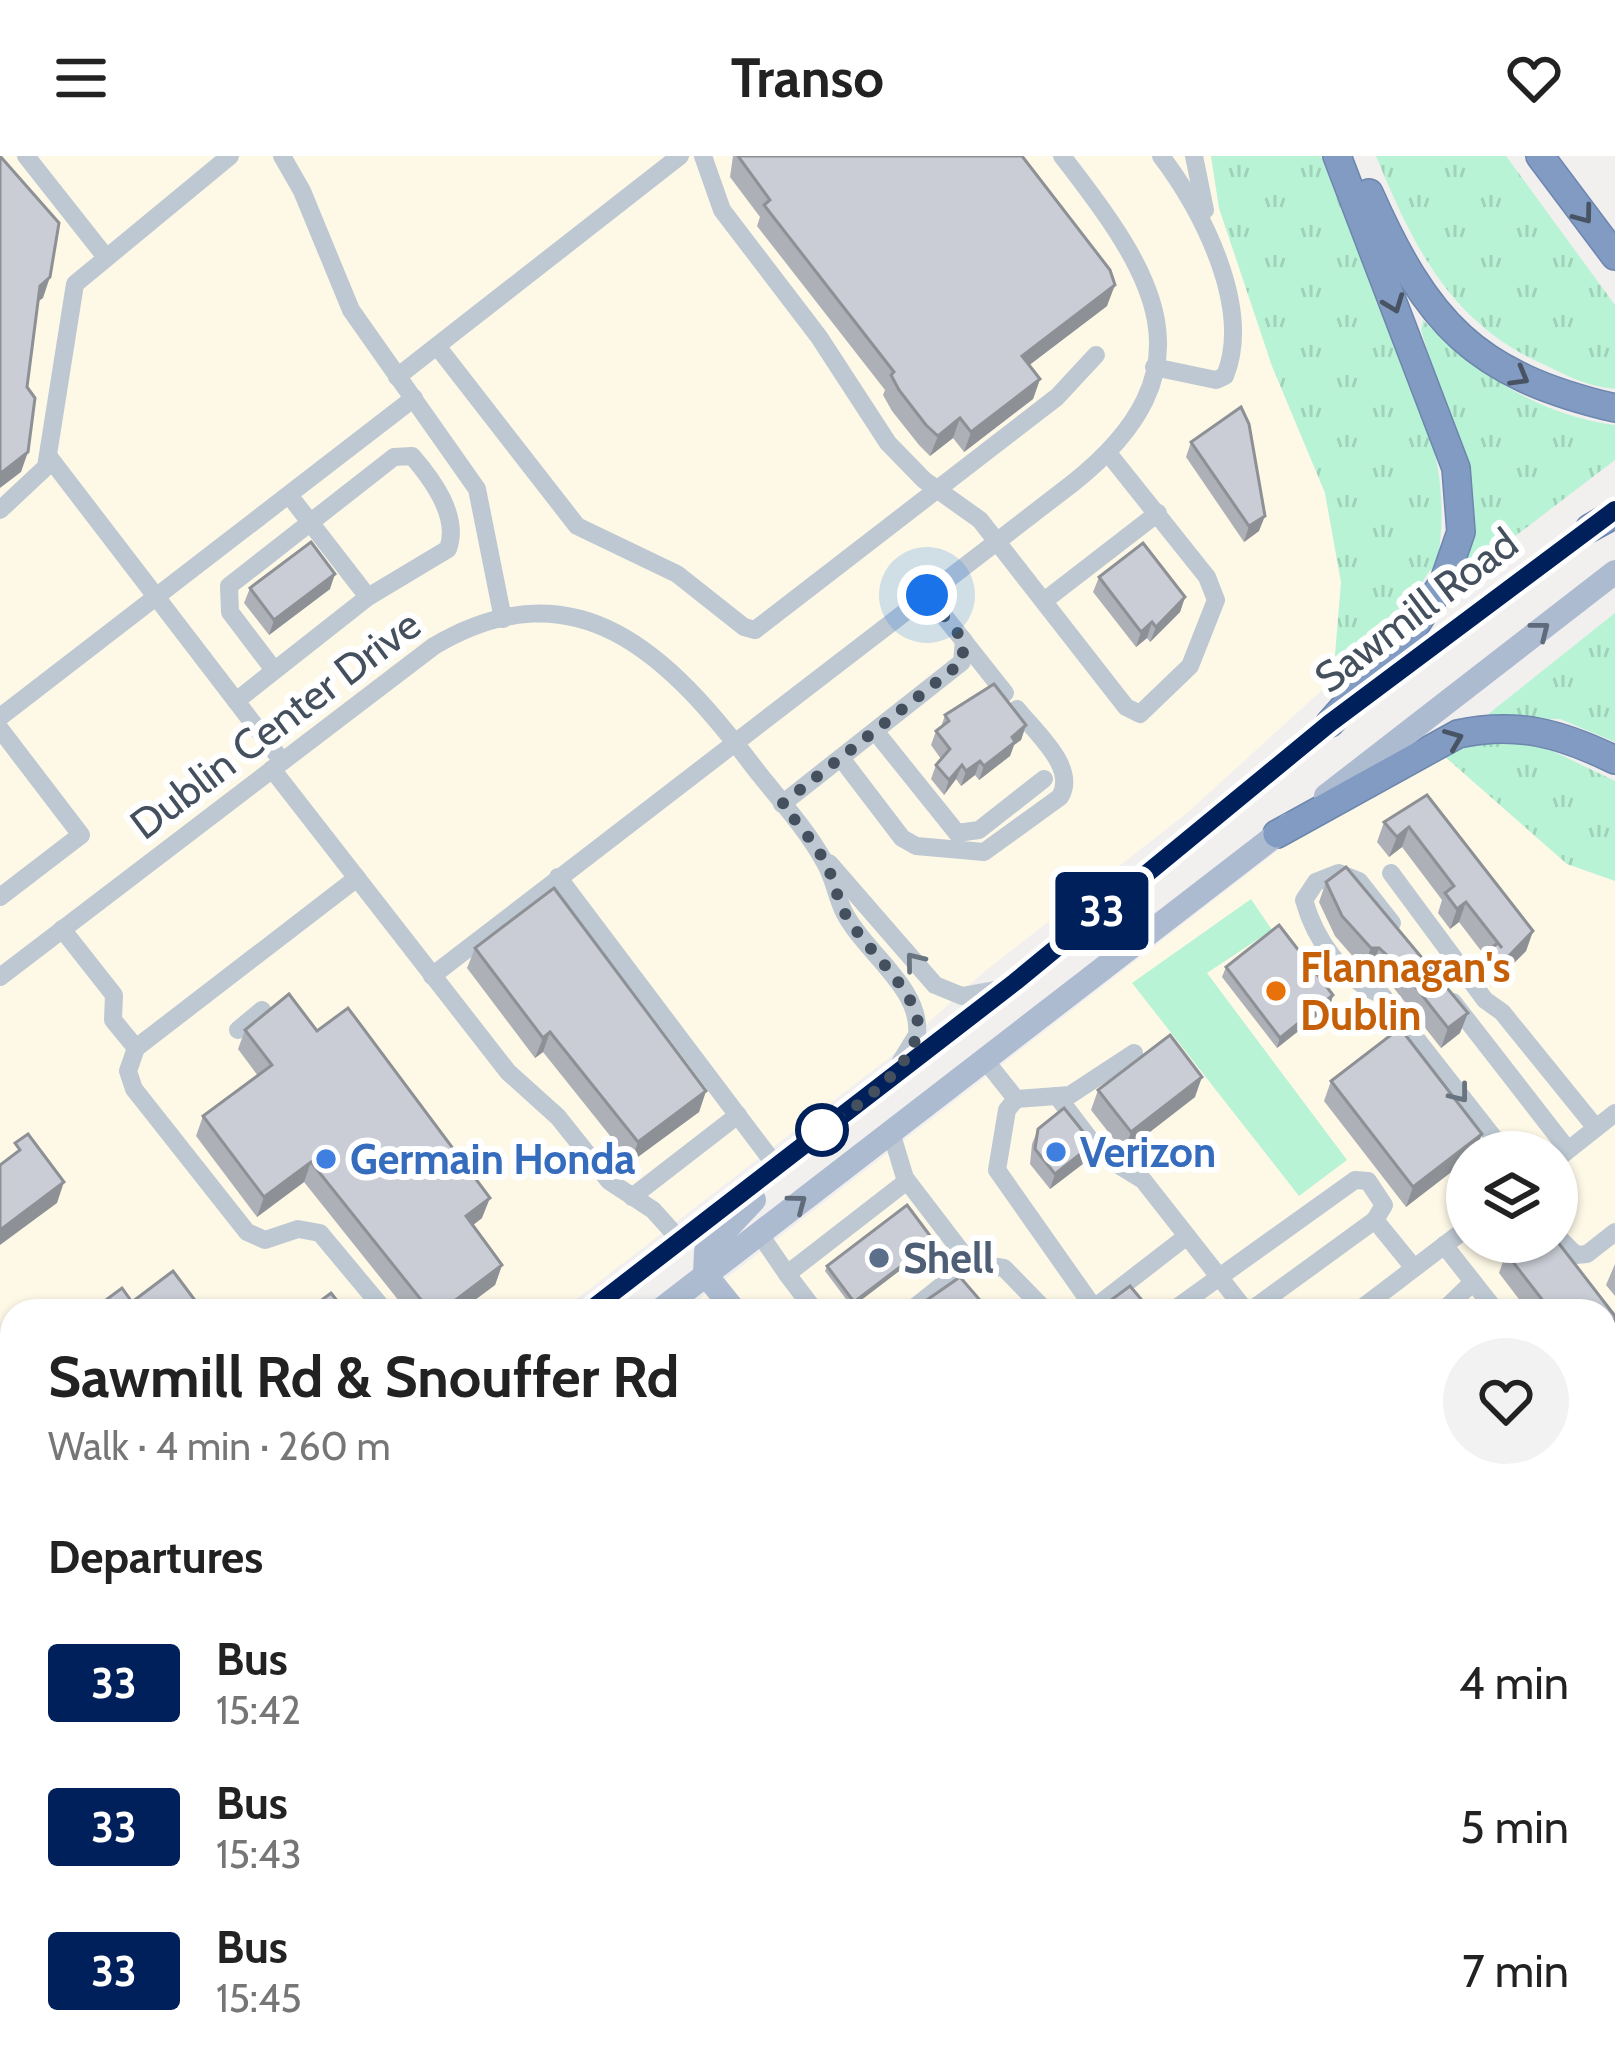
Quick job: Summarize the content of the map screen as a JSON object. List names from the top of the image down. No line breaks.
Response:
{"streets":{"main road":["Sawmill Road"],"street":["Dublin Center Drive"]},"crossings":[["Sawmill Road","Dublin Center Drive"]],"places":["Flannagan's Dublin","Verizon","Germain Honda","Shell"],"lines":["bus line 33"],"page":{"header":"Transo","on_map":"33","heading":[["Sawmill Rd & Snouffer Rd","Walk · 4 min · 260 m"],"Departures"],"list":[{"mark":"33","name":"Bus","note":"15:42","value":"4 min"},{"mark":"33","name":"Bus","note":"15:43","value":"5 min"},{"mark":"33","name":"Bus","note":"15:45","value":"7 min"}]}}
